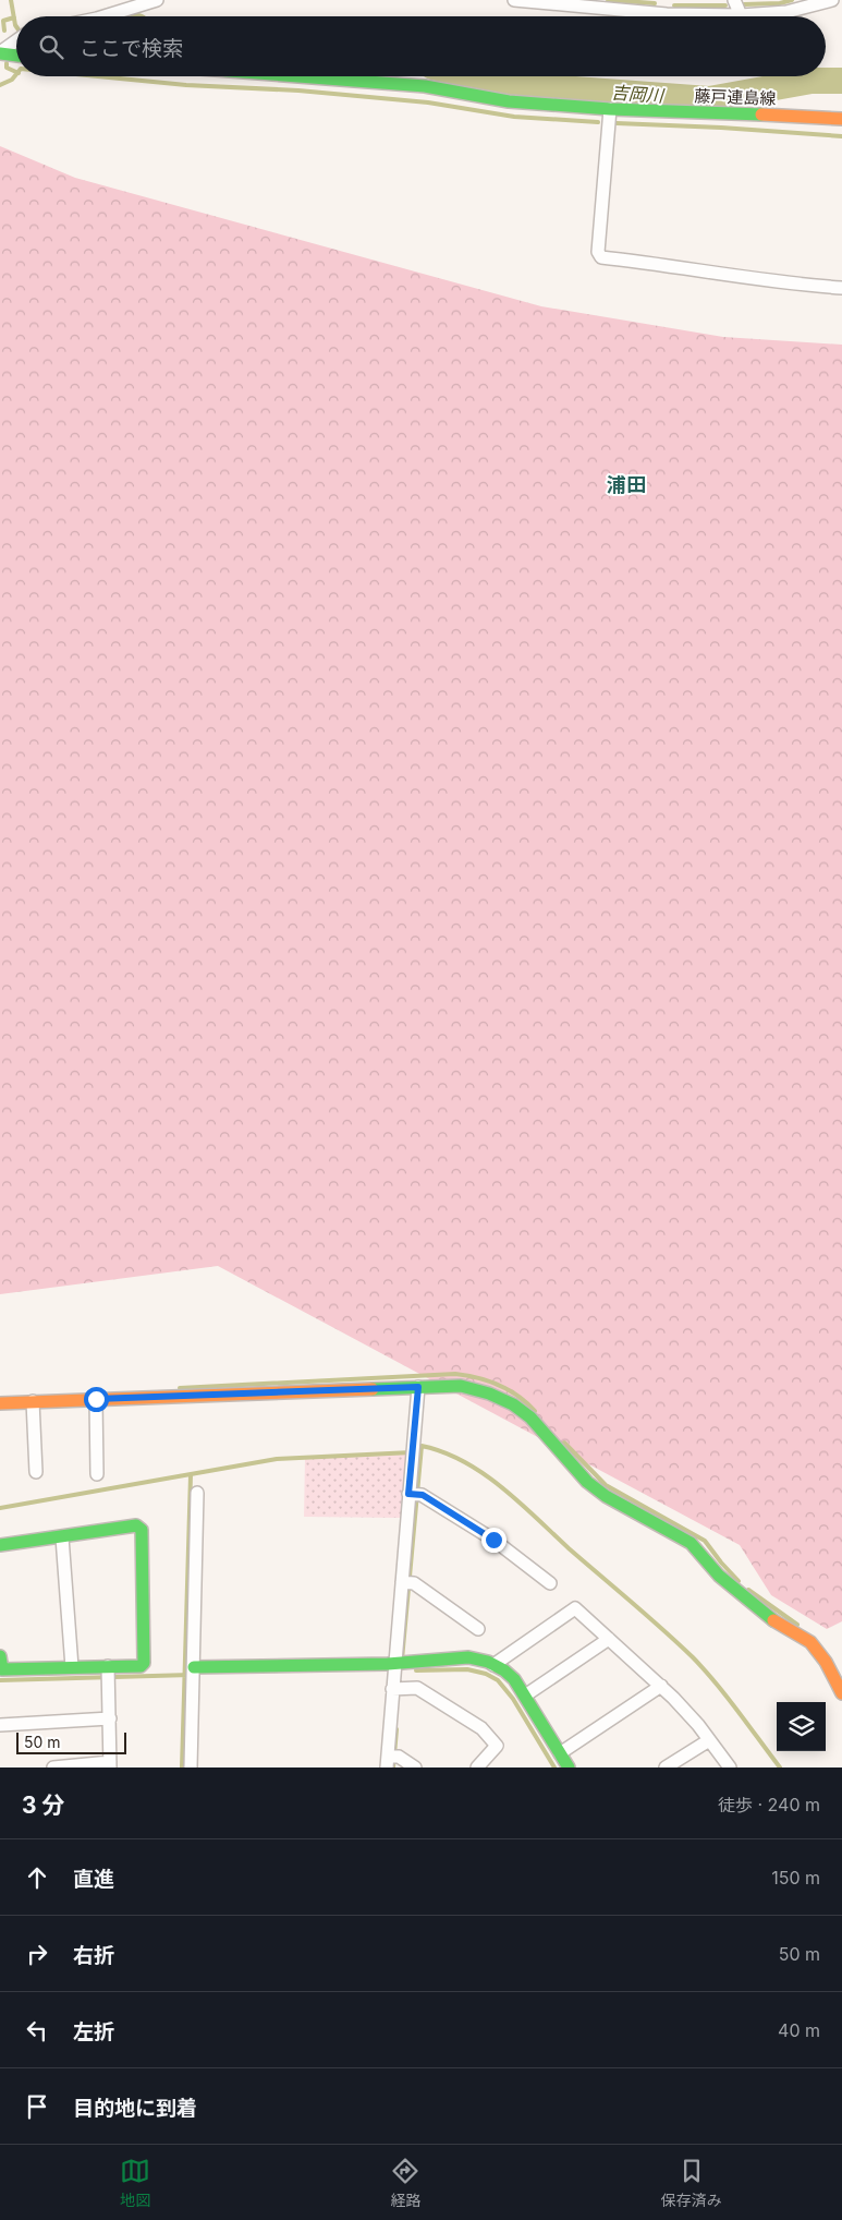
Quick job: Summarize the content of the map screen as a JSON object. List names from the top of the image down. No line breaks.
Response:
{"streets":{"street":["藤戸連島線"]},"districts":["浦田"],"water":["吉岡川"],"scale_bar":"50 m","page":{"search":"ここで検索","scale":"50 m","heading":["3 分","徒歩 · 240 m"],"list":[["直進","150 m"],["右折","50 m"],["左折","40 m"],"目的地に到着"],"nav":["地図","経路","保存済み"]}}
